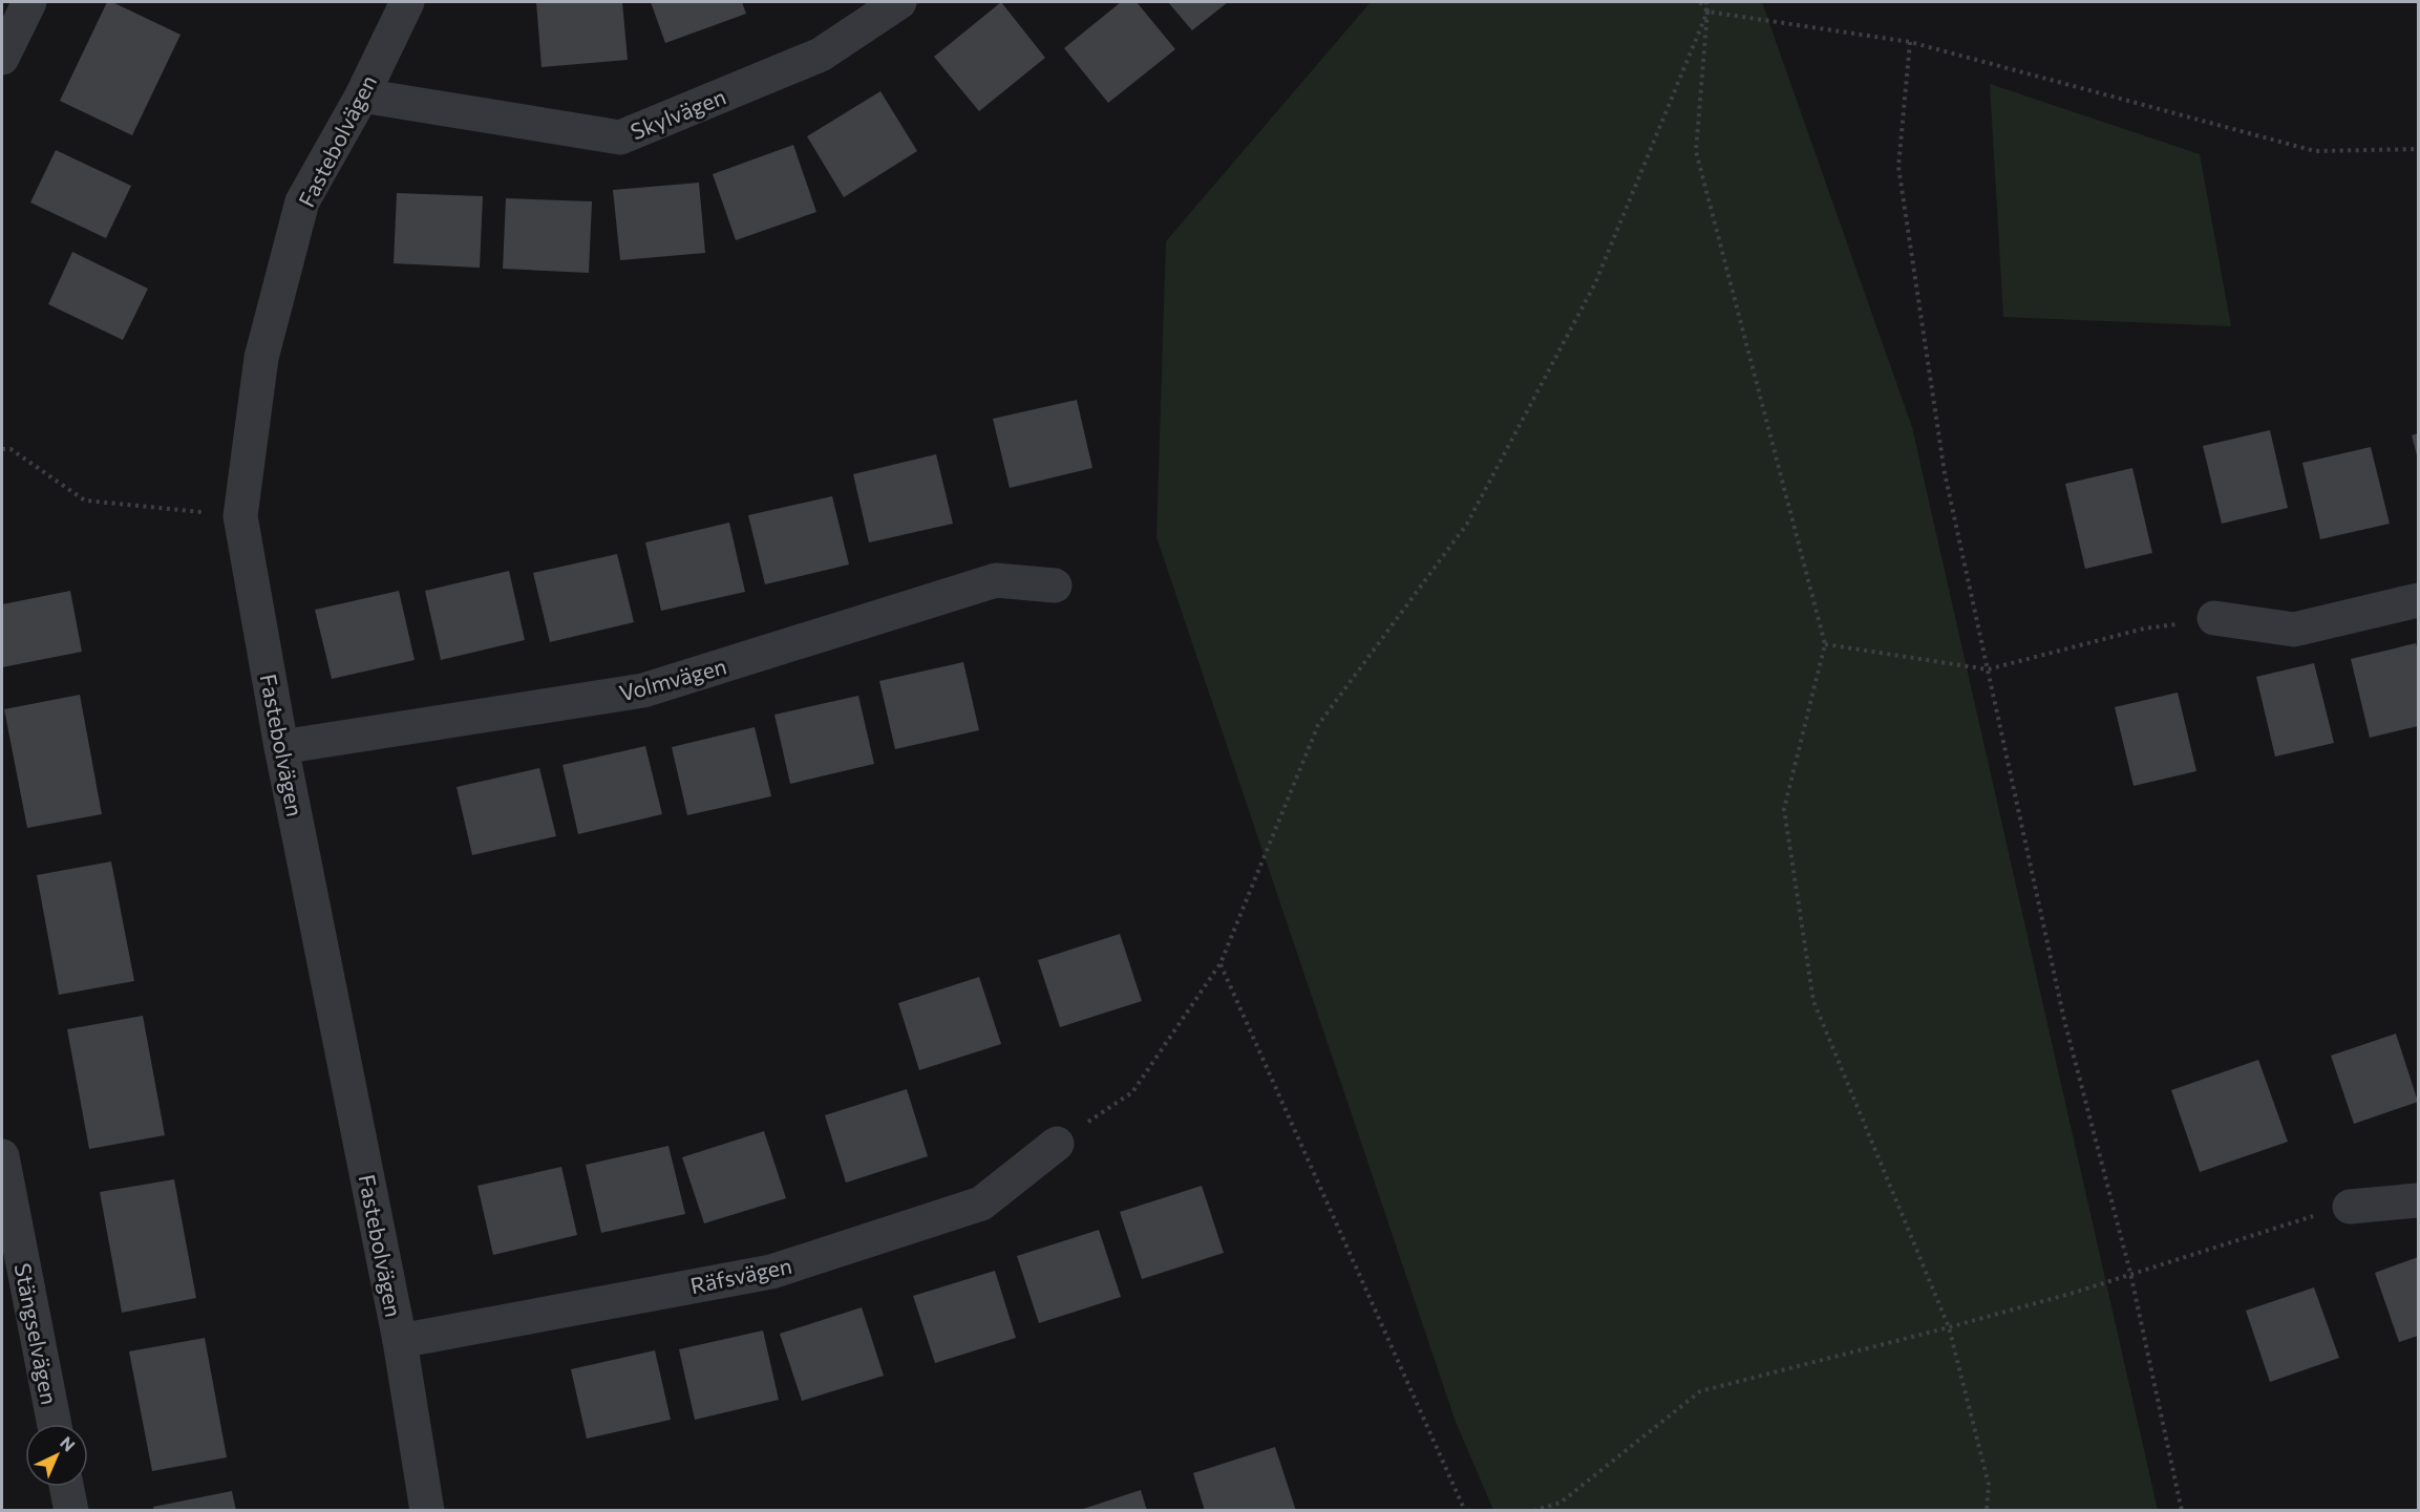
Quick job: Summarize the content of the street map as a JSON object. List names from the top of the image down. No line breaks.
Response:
{"streets":{"street":["Skylvägen","Fastebolvägen","Volmvägen","Räfsvägen","Stängselvägen"]},"crossings":[["Skylvägen","Fastebolvägen"],["Fastebolvägen","Volmvägen"],["Fastebolvägen","Räfsvägen"]],"north":"top right"}
